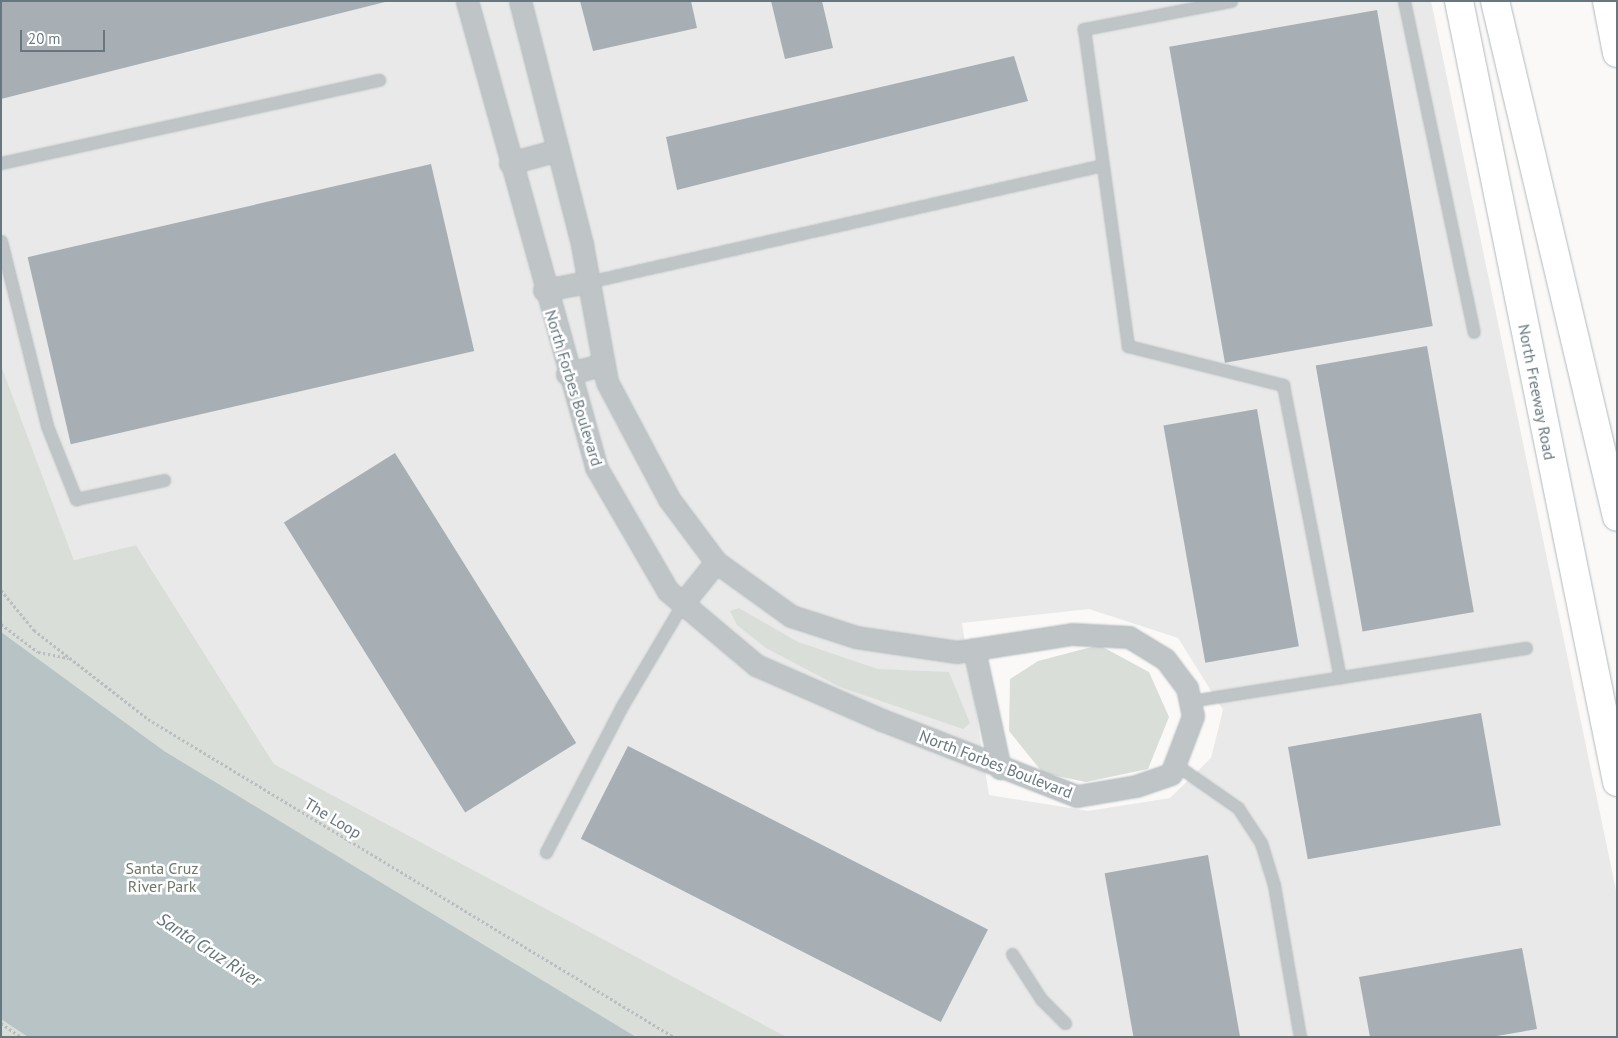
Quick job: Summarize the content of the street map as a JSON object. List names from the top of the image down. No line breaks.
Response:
{"streets":{"main road":["North Freeway Road"],"street":["North Forbes Boulevard"],"path":["The Loop"]},"water":["Santa Cruz River"],"parks":["Santa Cruz River Park"],"scale_bar":"20 m"}
